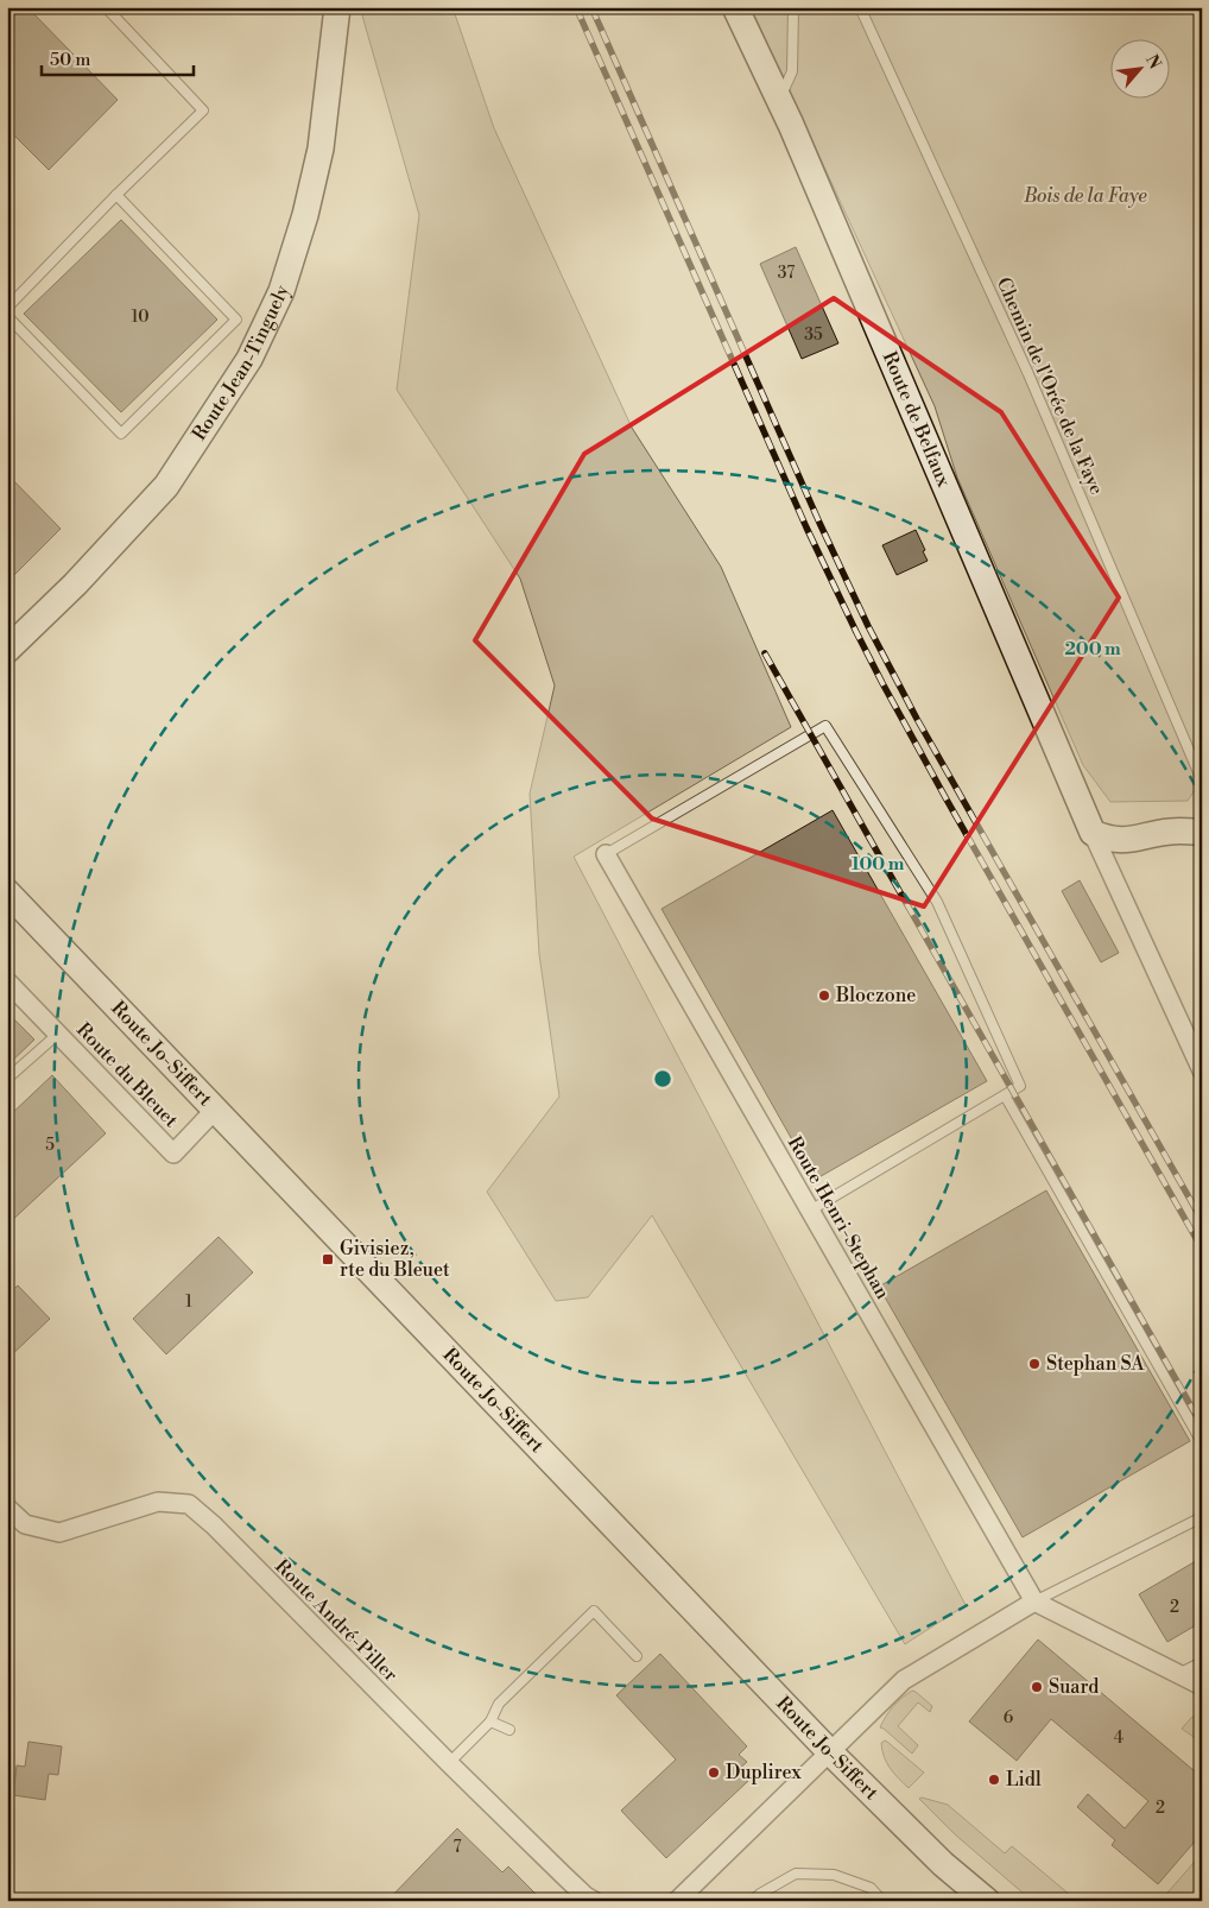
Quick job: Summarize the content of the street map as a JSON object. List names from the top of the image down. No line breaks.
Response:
{"streets":{"main road":["Route Jean-Tinguely","Route de Belfaux","Route Jo-Siffert"],"street":["Route du Bleuet","Route Henri-Stephan","Route André-Piller"],"lane":["Chemin de l'Orée de la Faye"]},"crossings":[["Route Jo-Siffert","Route du Bleuet"]],"parks":["Bois de la Faye"],"places":{"other":["Bloczone","Stephan SA","Suard","Duplirex","Lidl"],"transit":["Givisiez, rte du Bleuet"]},"house_numbers":["37","10","35","5","1","2","6","4","2","7"],"scale_bar":"50 m","north":"top right","rings":["200 m","100 m"]}
